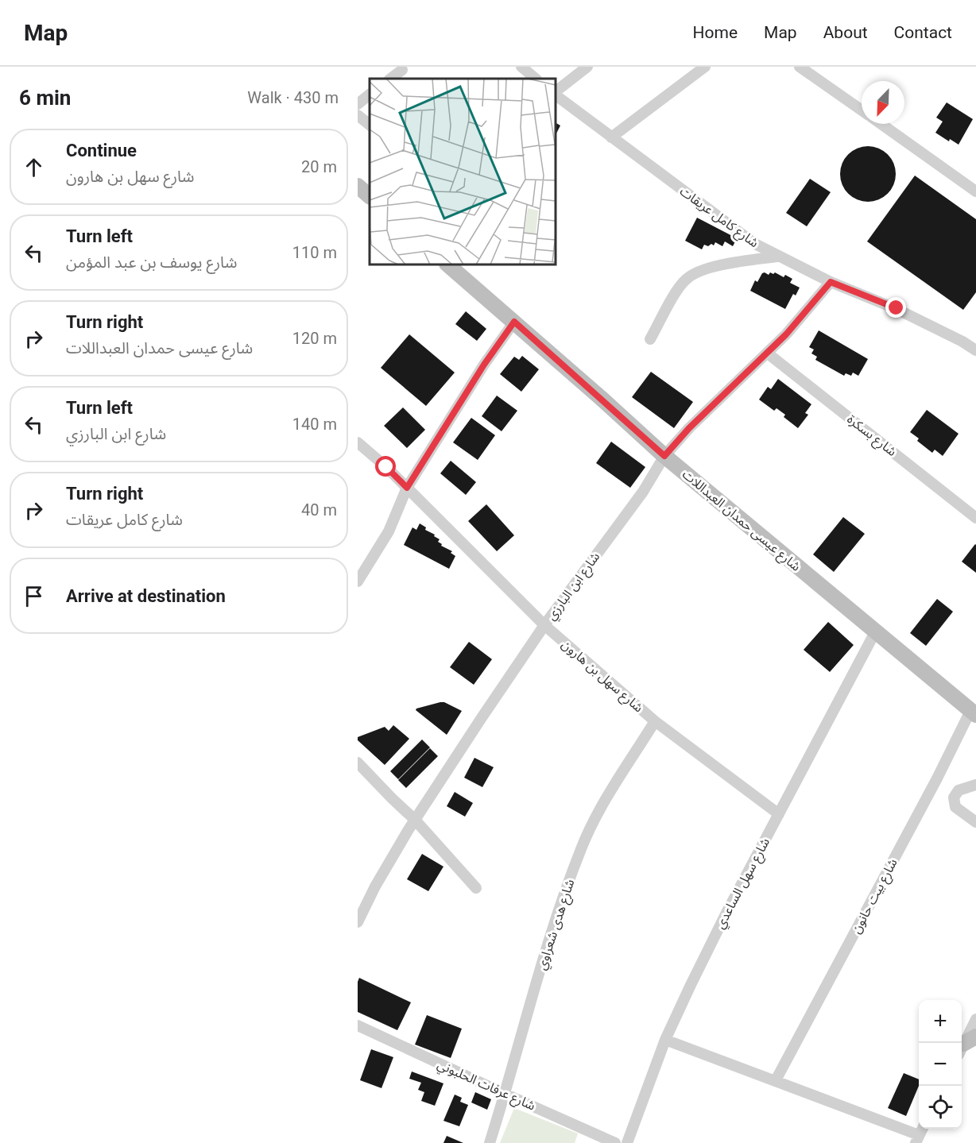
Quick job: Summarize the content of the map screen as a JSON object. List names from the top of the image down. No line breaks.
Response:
{"streets":{"street":["شارع كامل عريقات","شارع بسكرة","شارع عيسى حمدان العبداللات","شارع ابن البارزي","شارع سهل بن هارون","شارع سهل الساعدي","شارع بيت حانون","شارع هدى شعراوي","شارع عرفات الحلبوني"]},"crossings":[["شارع كامل عريقات","شارع ابن البارزي"],["شارع بسكرة","شارع ابن البارزي"],["شارع عيسى حمدان العبداللات","شارع ابن البارزي"],["شارع عيسى حمدان العبداللات","شارع سهل الساعدي"],["شارع عيسى حمدان العبداللات","شارع بيت حانون"],["شارع ابن البارزي","شارع سهل بن هارون"],["شارع سهل بن هارون","شارع سهل الساعدي"],["شارع سهل بن هارون","شارع هدى شعراوي"],["شارع هدى شعراوي","شارع عرفات الحلبوني"]],"north":"bottom left","page":{"header":"Map","nav":["Home","Map","About","Contact"],"heading":["6 min","Walk · 430 m"],"list":[["Continue","شارع سهل بن هارون","20 m"],["Turn left","شارع يوسف بن عبد المؤمن","110 m"],["Turn right","شارع عيسى حمدان العبداللات","120 m"],["Turn left","شارع ابن البارزي","140 m"],["Turn right","شارع كامل عريقات","40 m"],"Arrive at destination"],"map_buttons":["+","−"]}}
